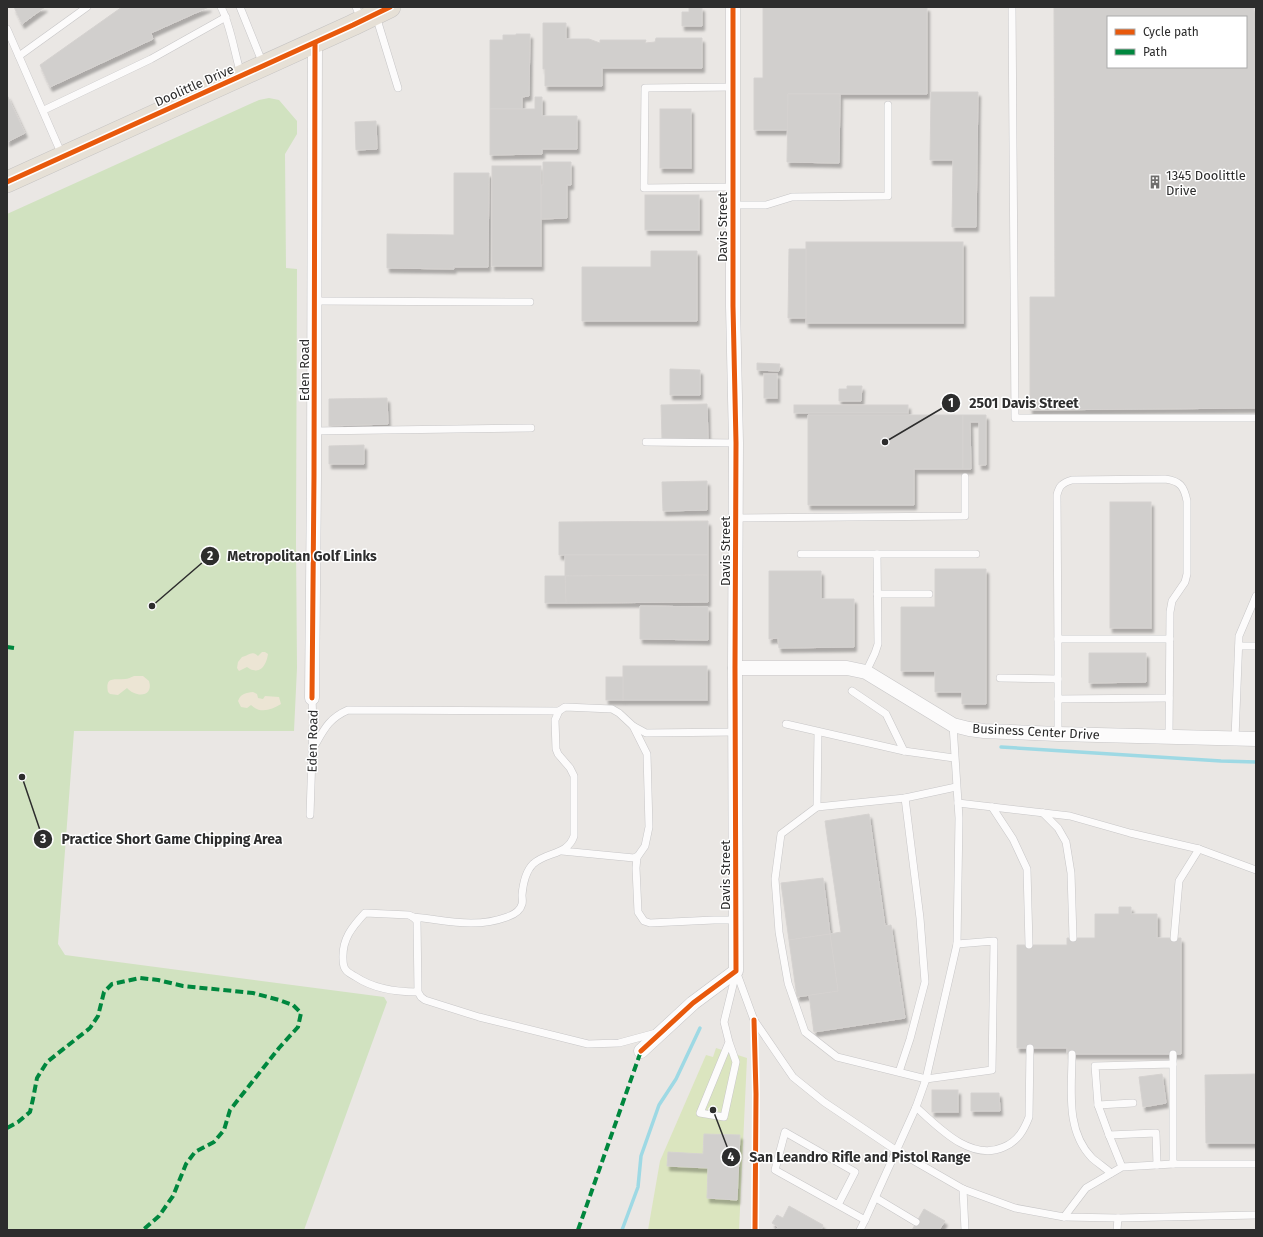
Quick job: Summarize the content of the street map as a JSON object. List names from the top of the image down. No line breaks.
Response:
{"streets":{"main road":["Doolittle Drive"],"street":["Davis Street","Eden Road","Business Center Drive"]},"crossings":[["Doolittle Drive","Eden Road"],["Davis Street","Business Center Drive"]],"places":{"building":["1345 Doolittle Drive"],"other":["2501 Davis Street","Metropolitan Golf Links","Practice Short Game Chipping Area","San Leandro Rifle and Pistol Range"]},"legend":["Cycle path","Path"]}
